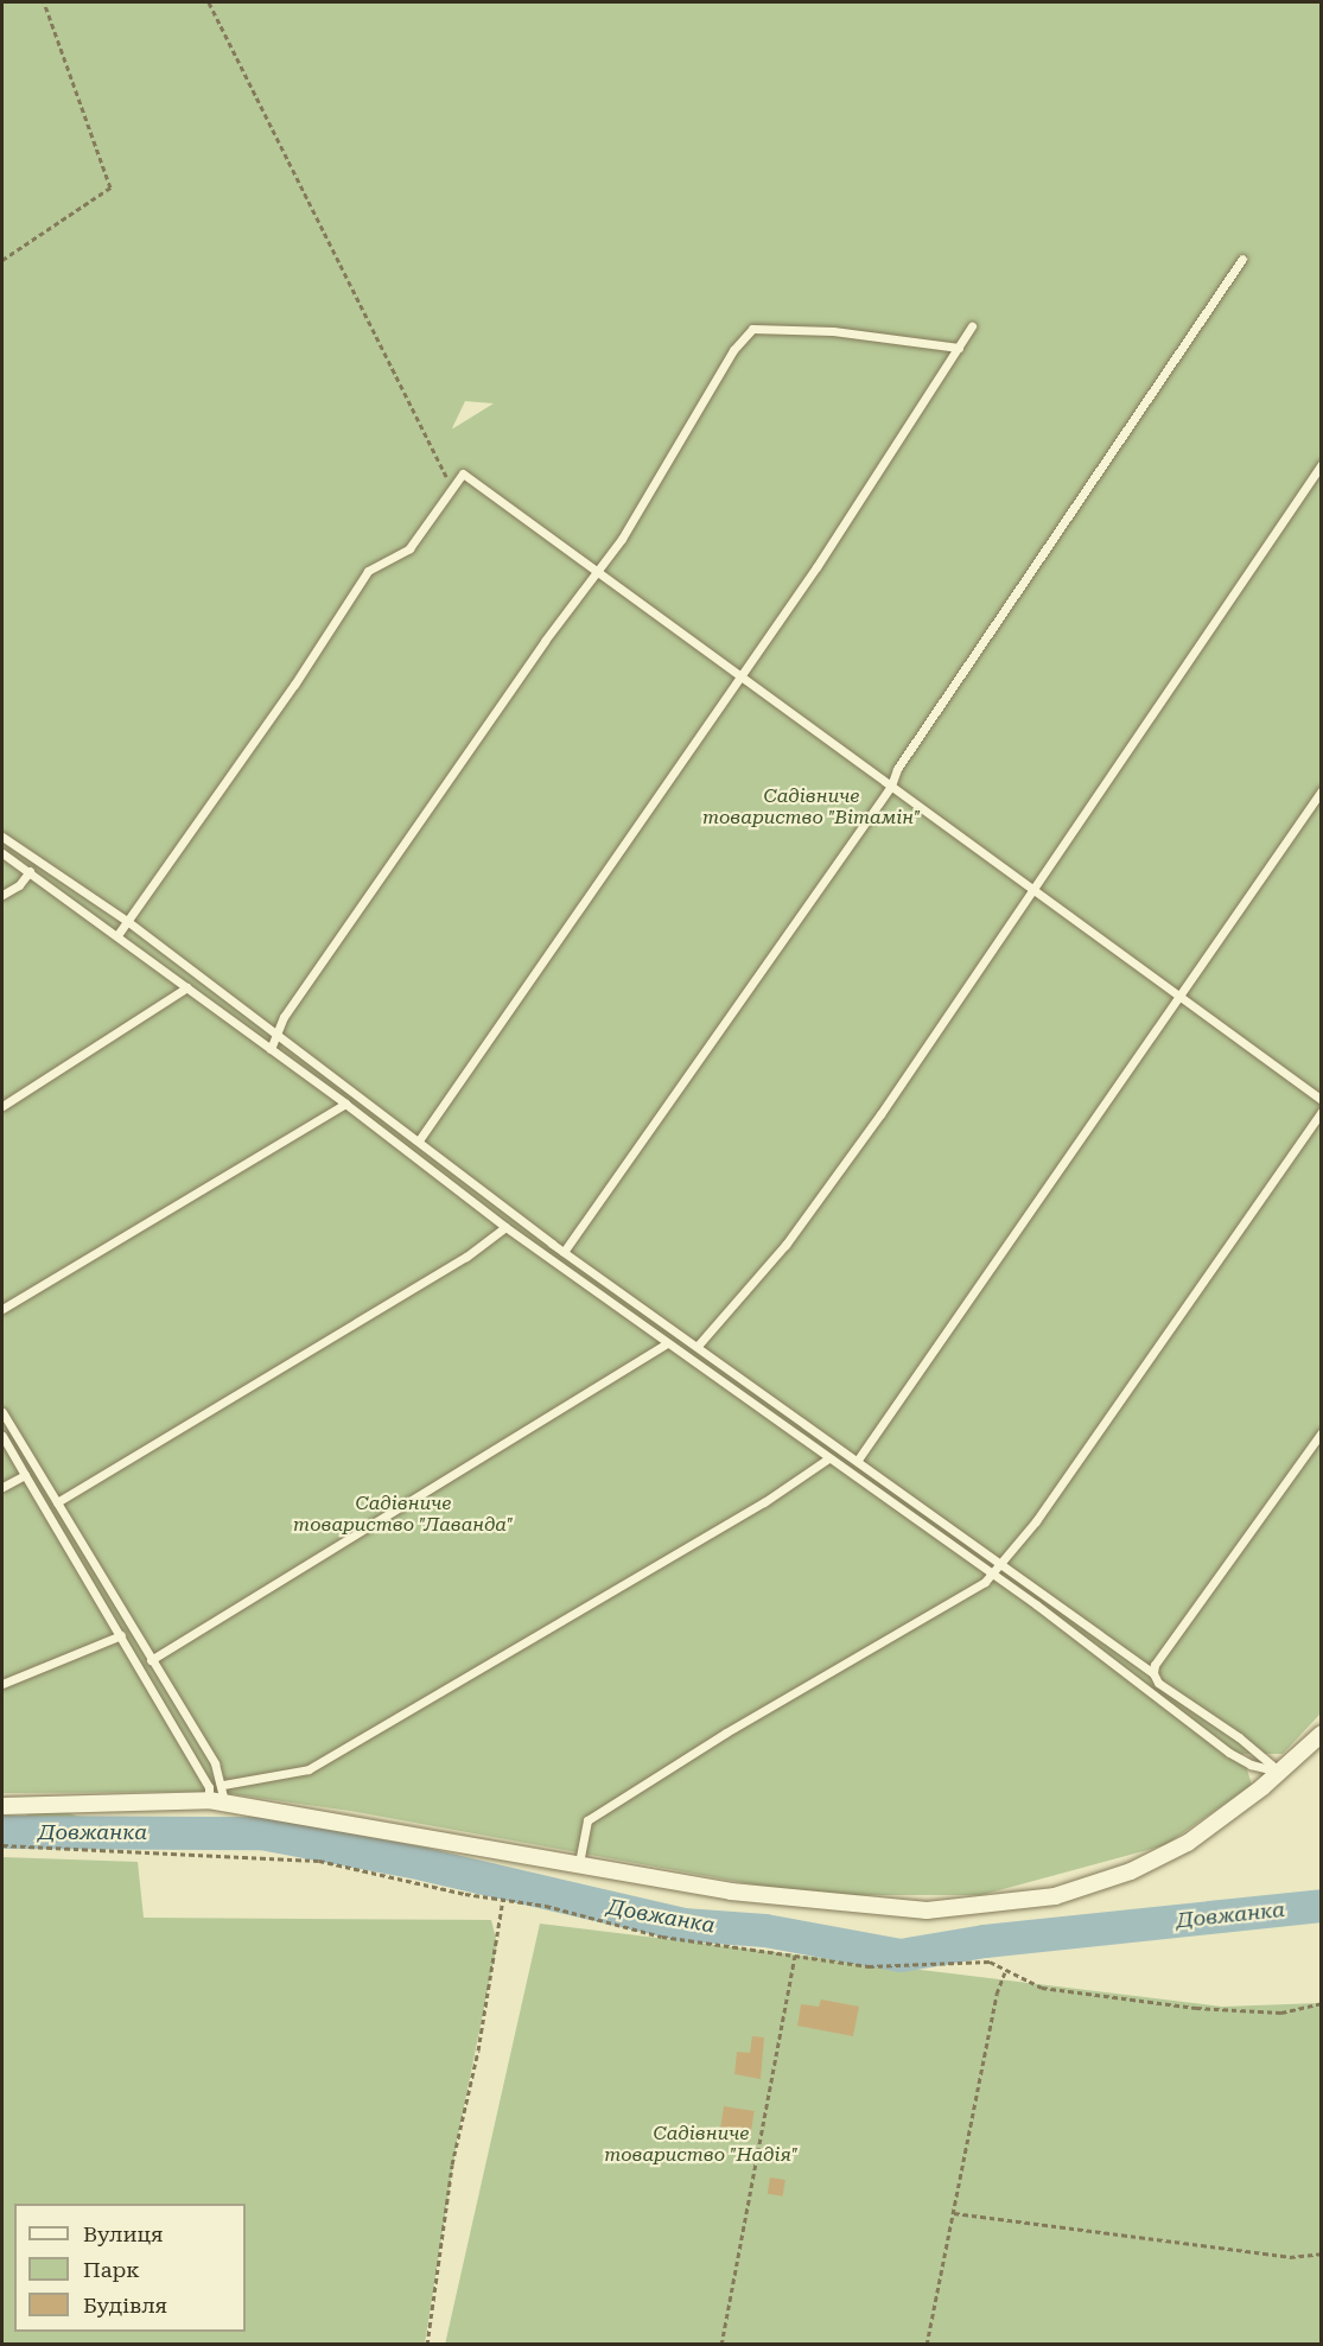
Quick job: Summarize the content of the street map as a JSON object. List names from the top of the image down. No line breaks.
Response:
{"water":["Довжанка"],"parks":["Садівниче товариство \"Вітамін\"","Садівниче товариство \"Лаванда\"","Садівниче товариство \"Надія\""],"legend":["Вулиця","Парк","Будівля"]}
